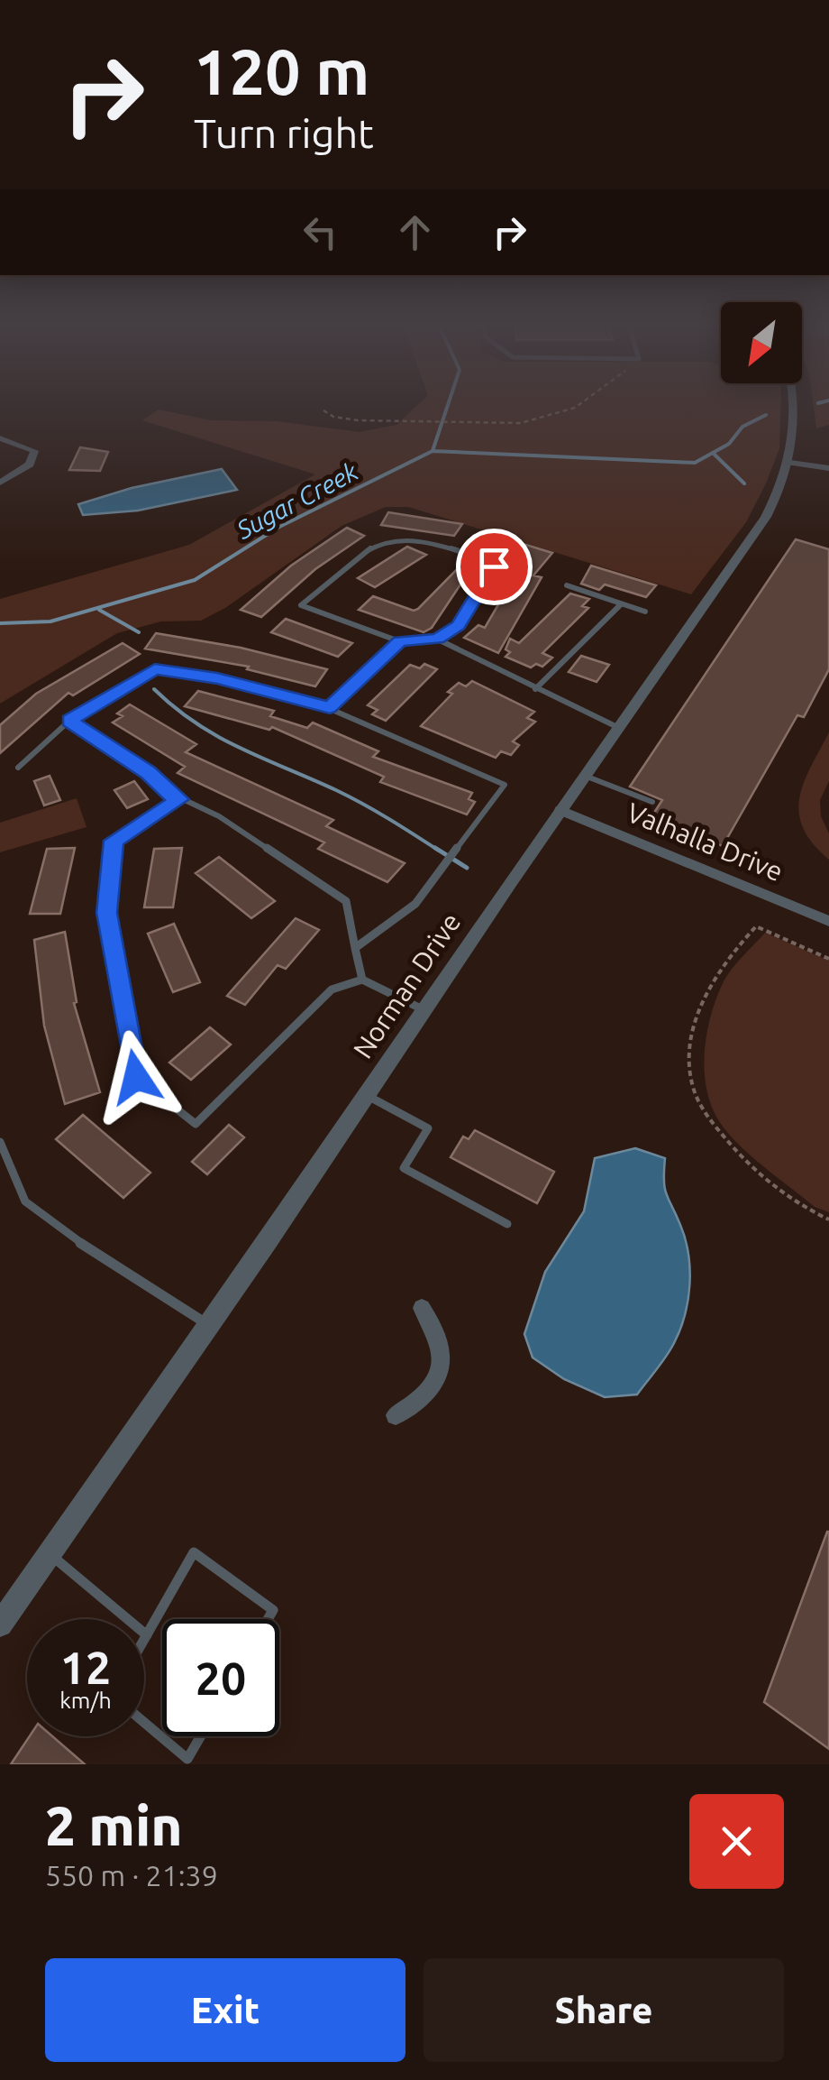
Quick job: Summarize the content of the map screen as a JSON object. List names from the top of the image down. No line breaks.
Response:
{"streets":{"street":["Valhalla Drive","Norman Drive"]},"crossings":[["Valhalla Drive","Norman Drive"]],"water":["Sugar Creek"],"north":"bottom left","page":{"turn":["120 m","Turn right"],"speed":"12 km/h","limit":"20","heading":["2 min","550 m · 21:39"],"buttons":["Exit","Share"]}}
